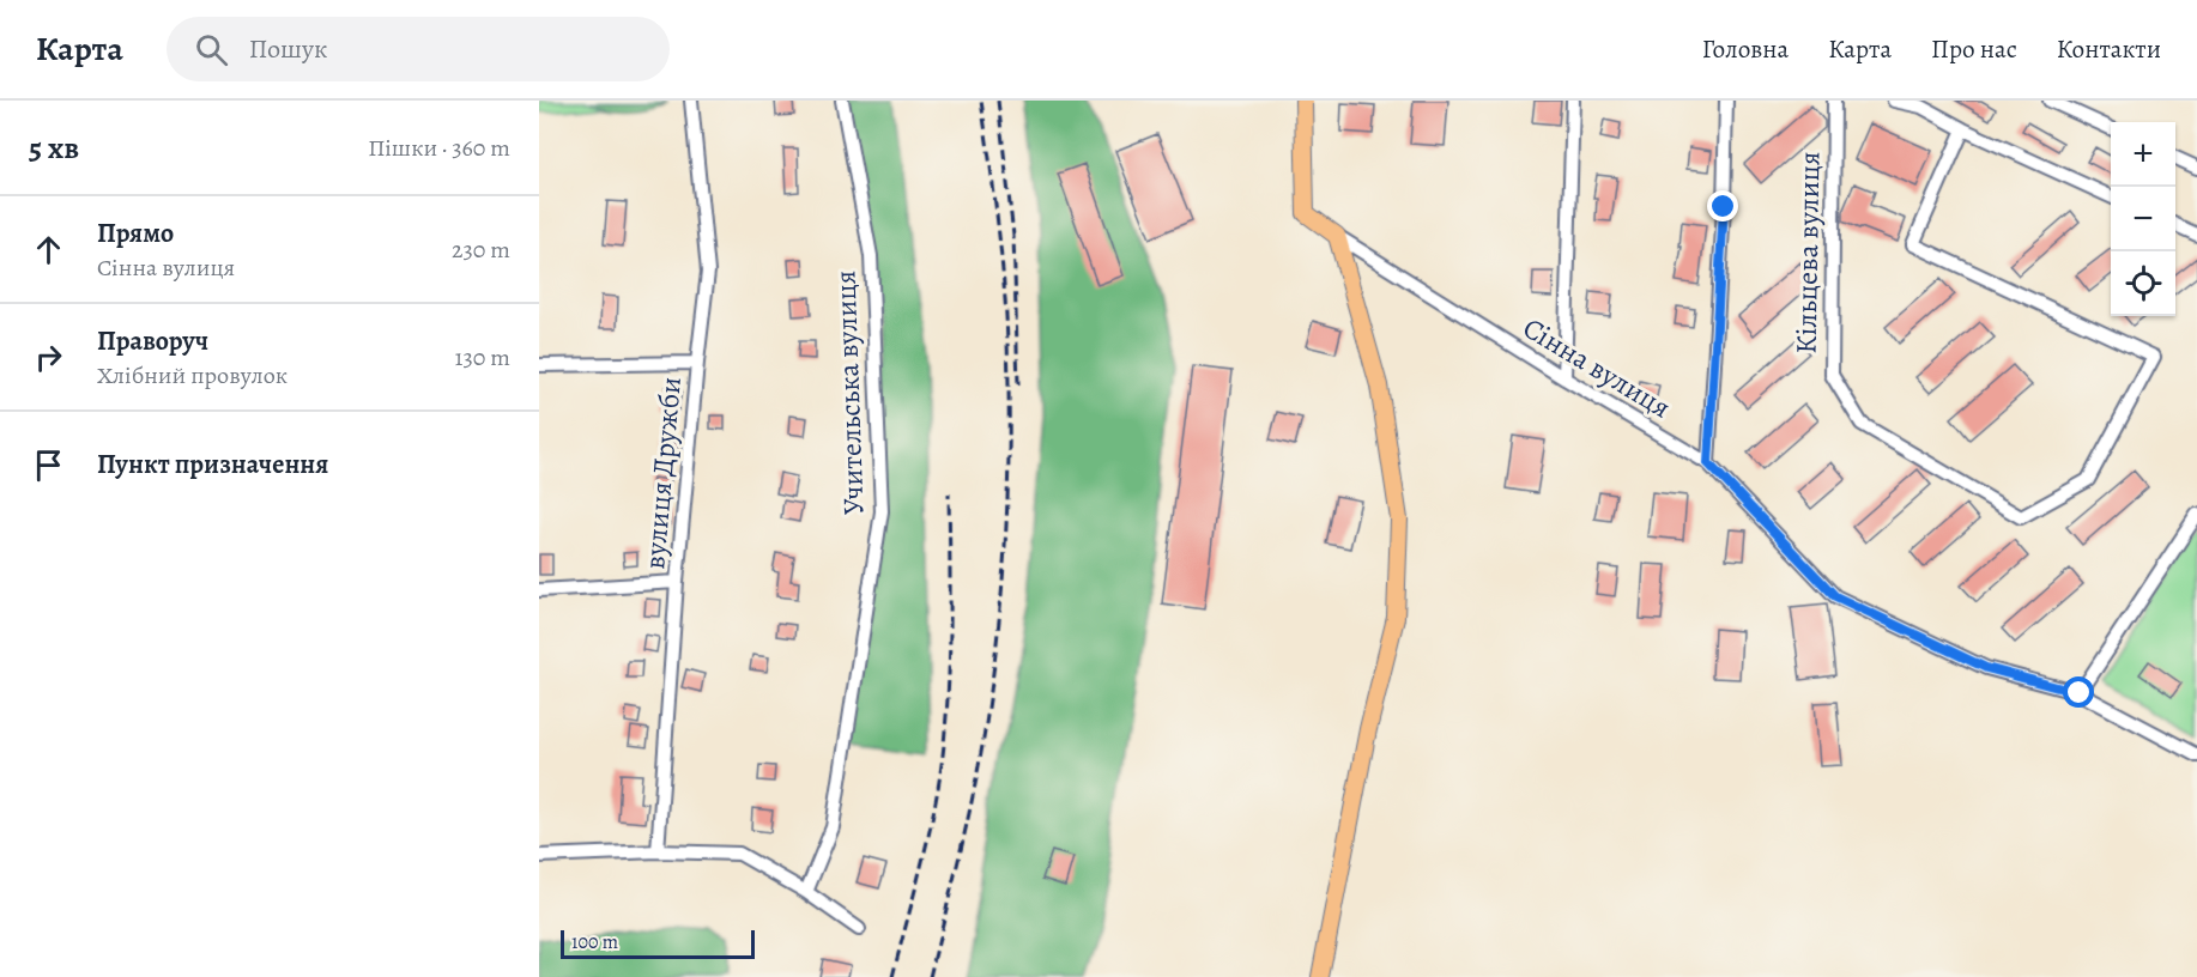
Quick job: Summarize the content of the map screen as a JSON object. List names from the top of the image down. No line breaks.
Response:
{"streets":{"street":["Кільцева вулиця","Сінна вулиця","Учительська вулиця","вулиця Дружби"]},"scale_bar":"100 m","page":{"header":"Карта","search":"Пошук","nav":["Головна","Карта","Про нас","Контакти"],"heading":["5 хв","Пішки · 360 m"],"map_buttons":["+","−"],"list":[["Прямо","Сінна вулиця","230 m"],["Праворуч","Хлібний провулок","130 m"],"Пункт призначення"],"scale":"100 m"}}
